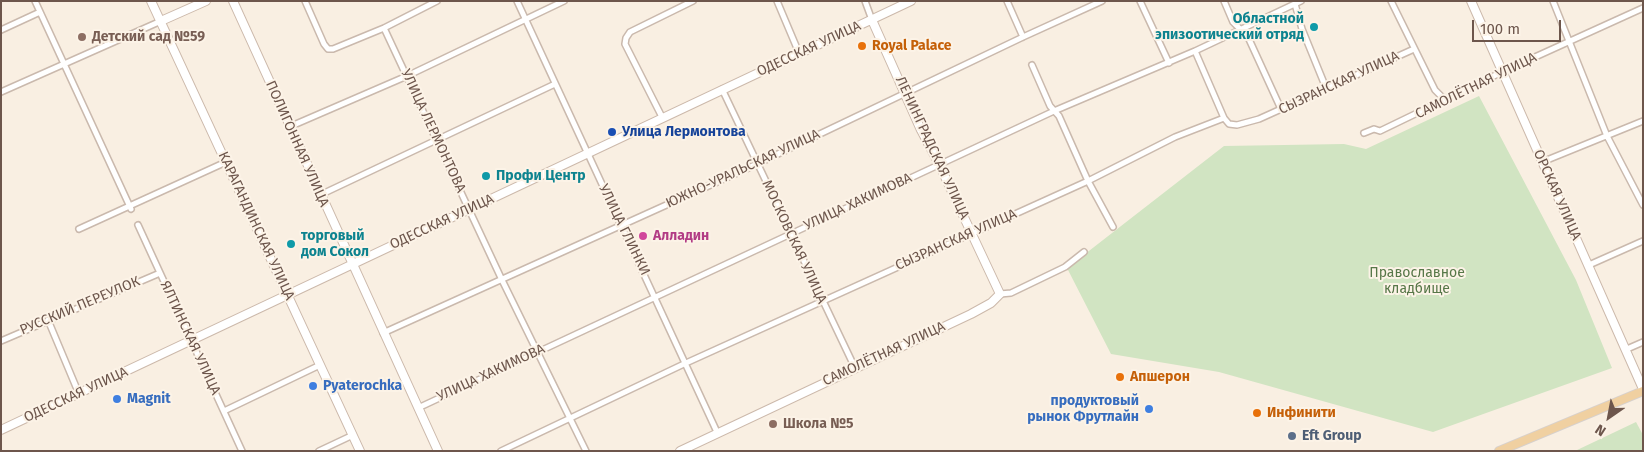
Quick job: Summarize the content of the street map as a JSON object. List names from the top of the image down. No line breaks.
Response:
{"streets":{"street":["ОДЕССКАЯ УЛИЦА","СЫЗРАНСКАЯ УЛИЦА","САМОЛЁТНАЯ УЛИЦА","УЛИЦА ЛЕРМОНТОВА","ПОЛИГОННАЯ УЛИЦА","ЛЕНИНГРАДСКАЯ УЛИЦА","ЮЖНО-УРАЛЬСКАЯ УЛИЦА","ОРСКАЯ УЛИЦА","УЛИЦА ХАКИМОВА","КАРАГАНДИНСКАЯ УЛИЦА","УЛИЦА ГЛИНКИ","МОСКОВСКАЯ УЛИЦА","РУССКИЙ ПЕРЕУЛОК","ЯЛТИНСКАЯ УЛИЦА"]},"crossings":[["ОДЕССКАЯ УЛИЦА","УЛИЦА ЛЕРМОНТОВА"],["ОДЕССКАЯ УЛИЦА","ПОЛИГОННАЯ УЛИЦА"],["ОДЕССКАЯ УЛИЦА","ЛЕНИНГРАДСКАЯ УЛИЦА"],["ОДЕССКАЯ УЛИЦА","КАРАГАНДИНСКАЯ УЛИЦА"],["ОДЕССКАЯ УЛИЦА","УЛИЦА ГЛИНКИ"],["ОДЕССКАЯ УЛИЦА","МОСКОВСКАЯ УЛИЦА"],["ОДЕССКАЯ УЛИЦА","ЯЛТИНСКАЯ УЛИЦА"],["СЫЗРАНСКАЯ УЛИЦА","УЛИЦА ЛЕРМОНТОВА"],["СЫЗРАНСКАЯ УЛИЦА","ЛЕНИНГРАДСКАЯ УЛИЦА"],["СЫЗРАНСКАЯ УЛИЦА","УЛИЦА ГЛИНКИ"],["СЫЗРАНСКАЯ УЛИЦА","МОСКОВСКАЯ УЛИЦА"],["САМОЛЁТНАЯ УЛИЦА","ЛЕНИНГРАДСКАЯ УЛИЦА"],["САМОЛЁТНАЯ УЛИЦА","ОРСКАЯ УЛИЦА"],["САМОЛЁТНАЯ УЛИЦА","УЛИЦА ГЛИНКИ"],["САМОЛЁТНАЯ УЛИЦА","МОСКОВСКАЯ УЛИЦА"],["УЛИЦА ЛЕРМОНТОВА","ЮЖНО-УРАЛЬСКАЯ УЛИЦА"],["УЛИЦА ЛЕРМОНТОВА","УЛИЦА ХАКИМОВА"],["ПОЛИГОННАЯ УЛИЦА","ЮЖНО-УРАЛЬСКАЯ УЛИЦА"],["ПОЛИГОННАЯ УЛИЦА","УЛИЦА ХАКИМОВА"],["ЛЕНИНГРАДСКАЯ УЛИЦА","ЮЖНО-УРАЛЬСКАЯ УЛИЦА"],["ЛЕНИНГРАДСКАЯ УЛИЦА","УЛИЦА ХАКИМОВА"],["ЮЖНО-УРАЛЬСКАЯ УЛИЦА","УЛИЦА ГЛИНКИ"],["ЮЖНО-УРАЛЬСКАЯ УЛИЦА","МОСКОВСКАЯ УЛИЦА"],["УЛИЦА ХАКИМОВА","УЛИЦА ГЛИНКИ"],["УЛИЦА ХАКИМОВА","МОСКОВСКАЯ УЛИЦА"],["РУССКИЙ ПЕРЕУЛОК","ЯЛТИНСКАЯ УЛИЦА"]],"parks":["Православное кладбище"],"places":["Областной эпизоотический отряд","Детский сад №59","Royal Palace","Улица Лермонтова","Профи Центр","Алладин","торговый дом Сокол","Апшерон","Pyaterochka","Magnit","продуктовый рынок Фрутлайн","Инфинити","Школа №5","Eft Group"],"scale_bar":"100 m","north":"bottom left"}
